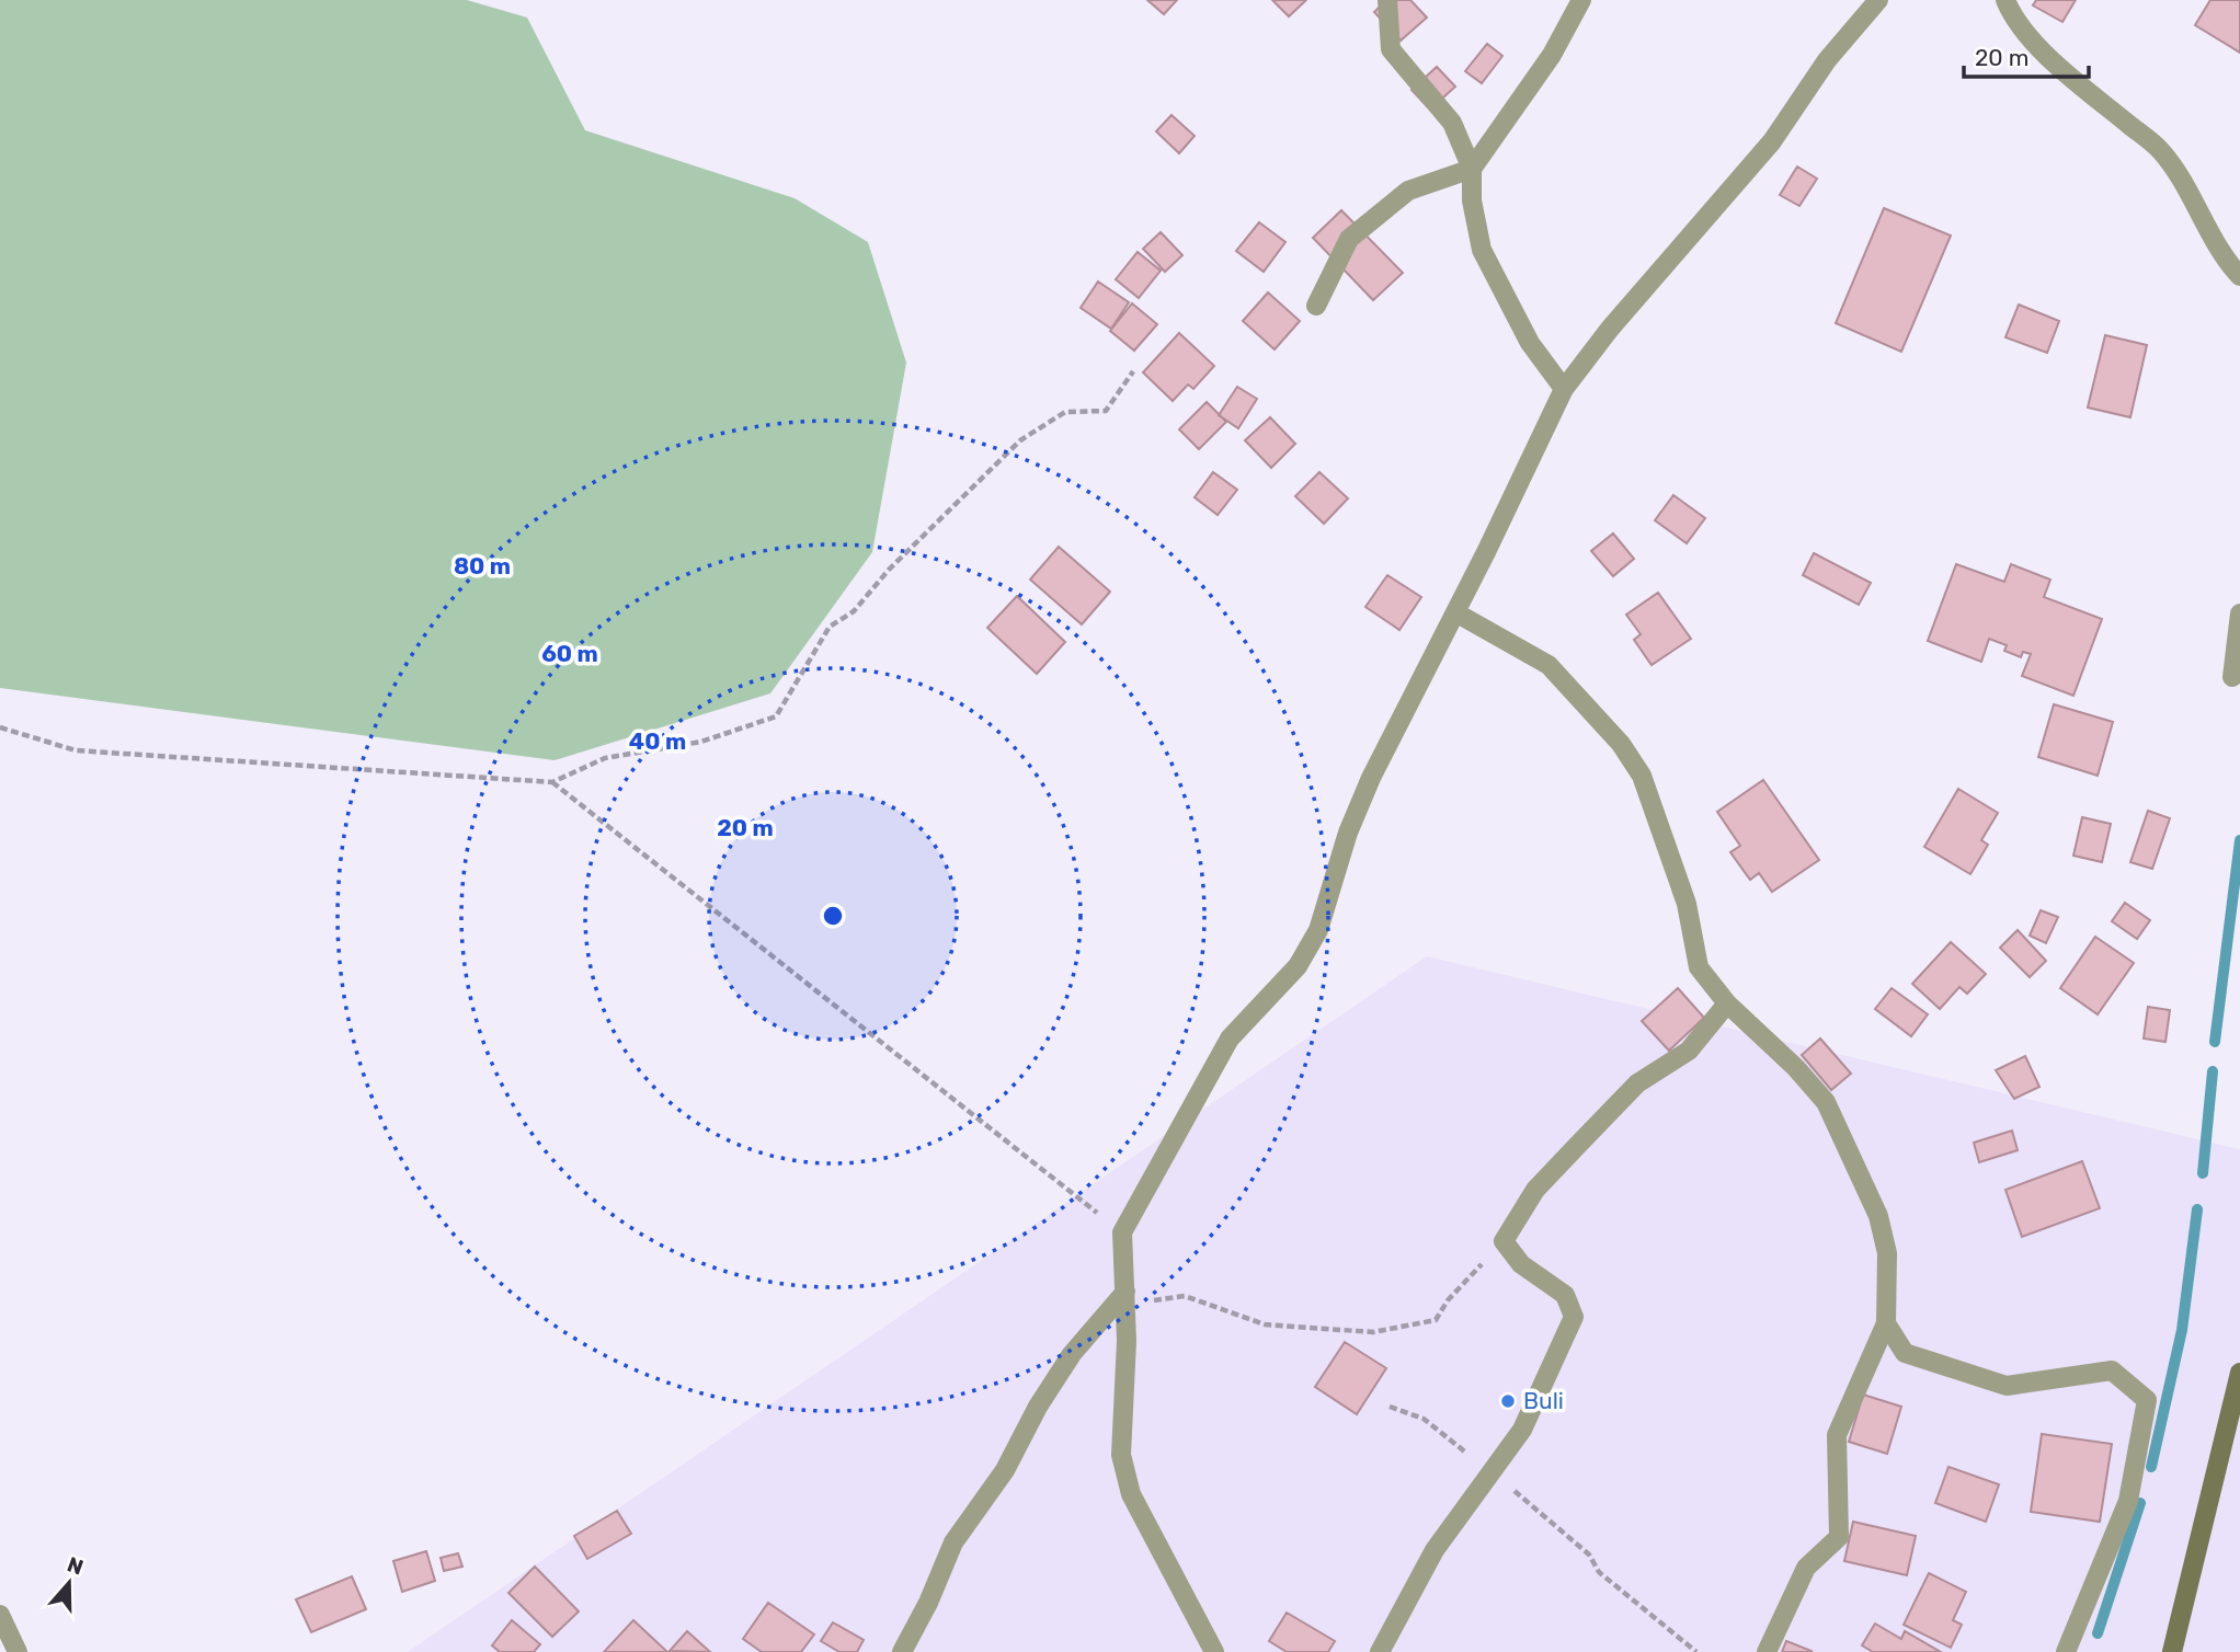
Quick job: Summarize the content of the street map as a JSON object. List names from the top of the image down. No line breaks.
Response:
{"places":["Buli"],"scale_bar":"20 m","north":"top","rings":["80 m","60 m","40 m","20 m"]}
